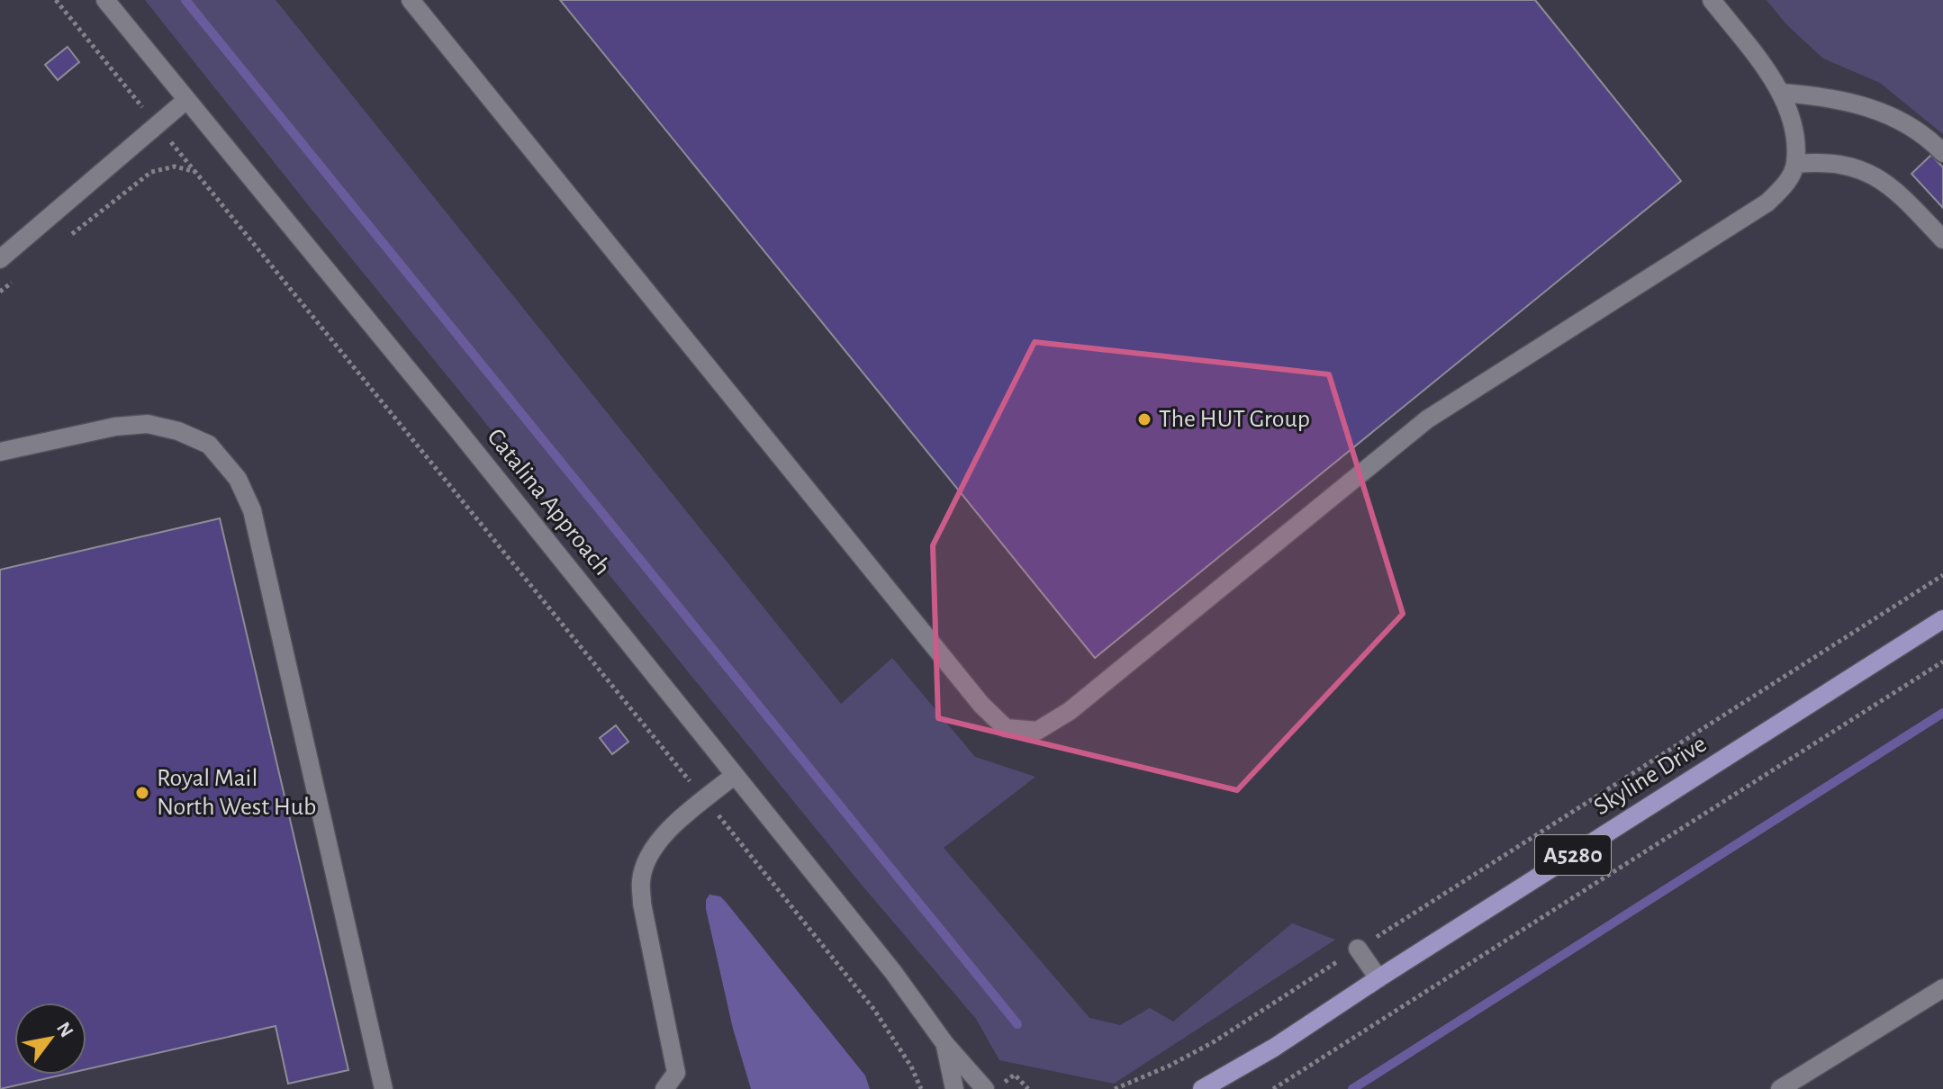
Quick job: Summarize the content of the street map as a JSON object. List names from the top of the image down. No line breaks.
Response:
{"streets":{"main road":["Skyline Drive","A5280"],"street":["Catalina Approach"]},"places":["The HUT Group","Royal Mail North West Hub"],"north":"top right"}
